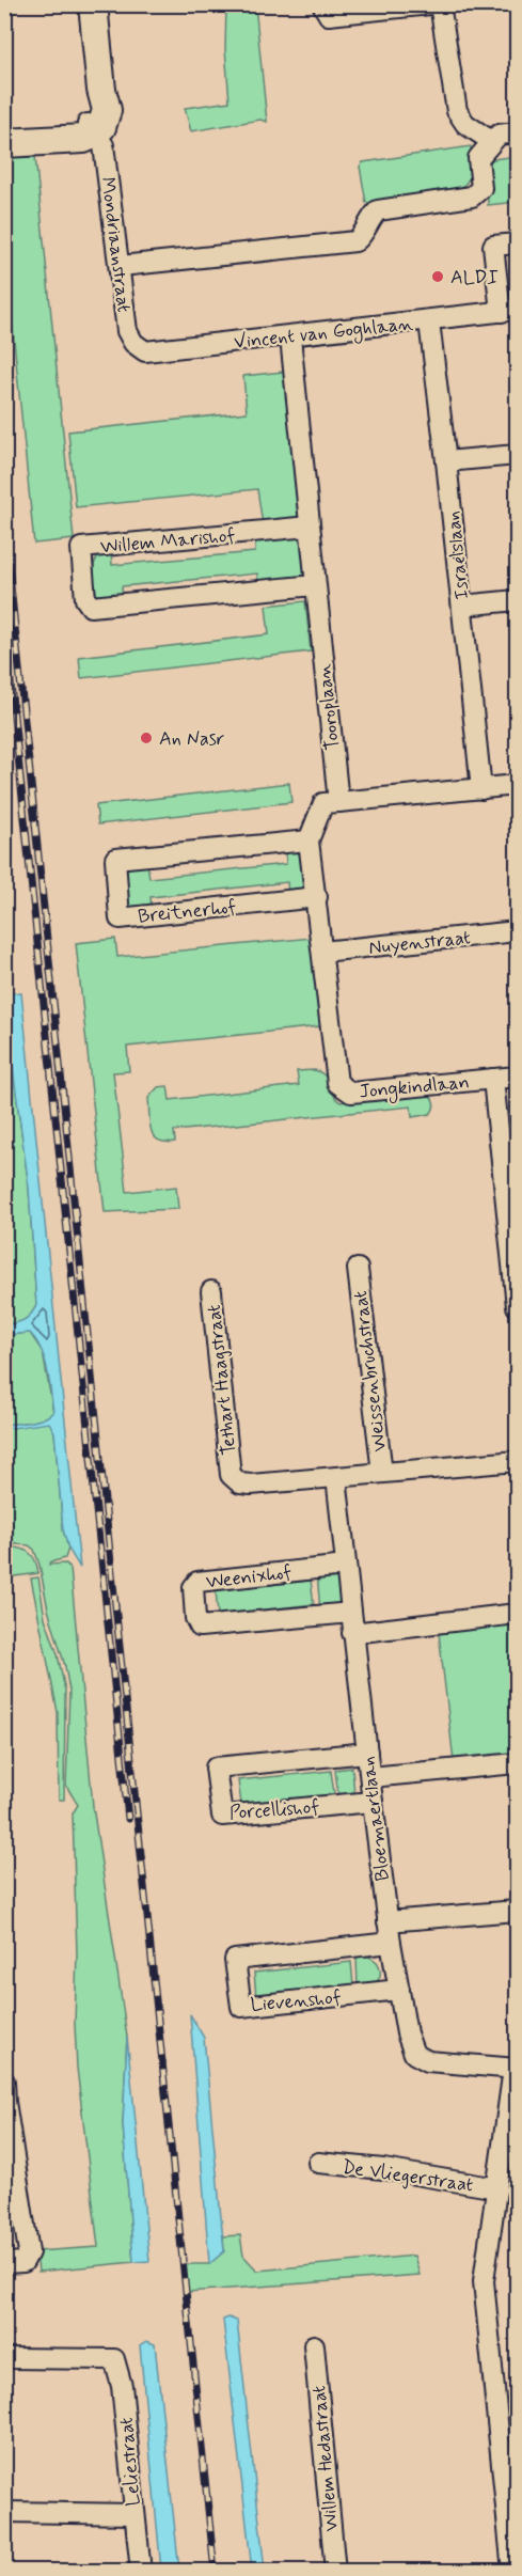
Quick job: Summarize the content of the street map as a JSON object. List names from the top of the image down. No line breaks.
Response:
{"streets":{"street":["Mondriaanstraat","Vincent van Goghlaan","Willem Marishof","Israëlslaan","Tooroplaan","Breitnerhof","Nuyenstraat","Jongkindlaan","Weissenbruchstraat","Tethart Haagstraat","Weenixhof","Porcellishof","Bloemaertlaan","Lievenshof","De Vliegerstraat","Willem Hedastraat","Leliestraat"]},"crossings":[["Mondriaanstraat","Vincent van Goghlaan"],["Vincent van Goghlaan","Israëlslaan"],["Vincent van Goghlaan","Tooroplaan"],["Willem Marishof","Tooroplaan"],["Nuyenstraat","Jongkindlaan"],["Tethart Haagstraat","Bloemaertlaan"],["Weenixhof","Bloemaertlaan"],["Porcellishof","Bloemaertlaan"],["Bloemaertlaan","Lievenshof"]],"places":["ALDI","An Nasr"]}
